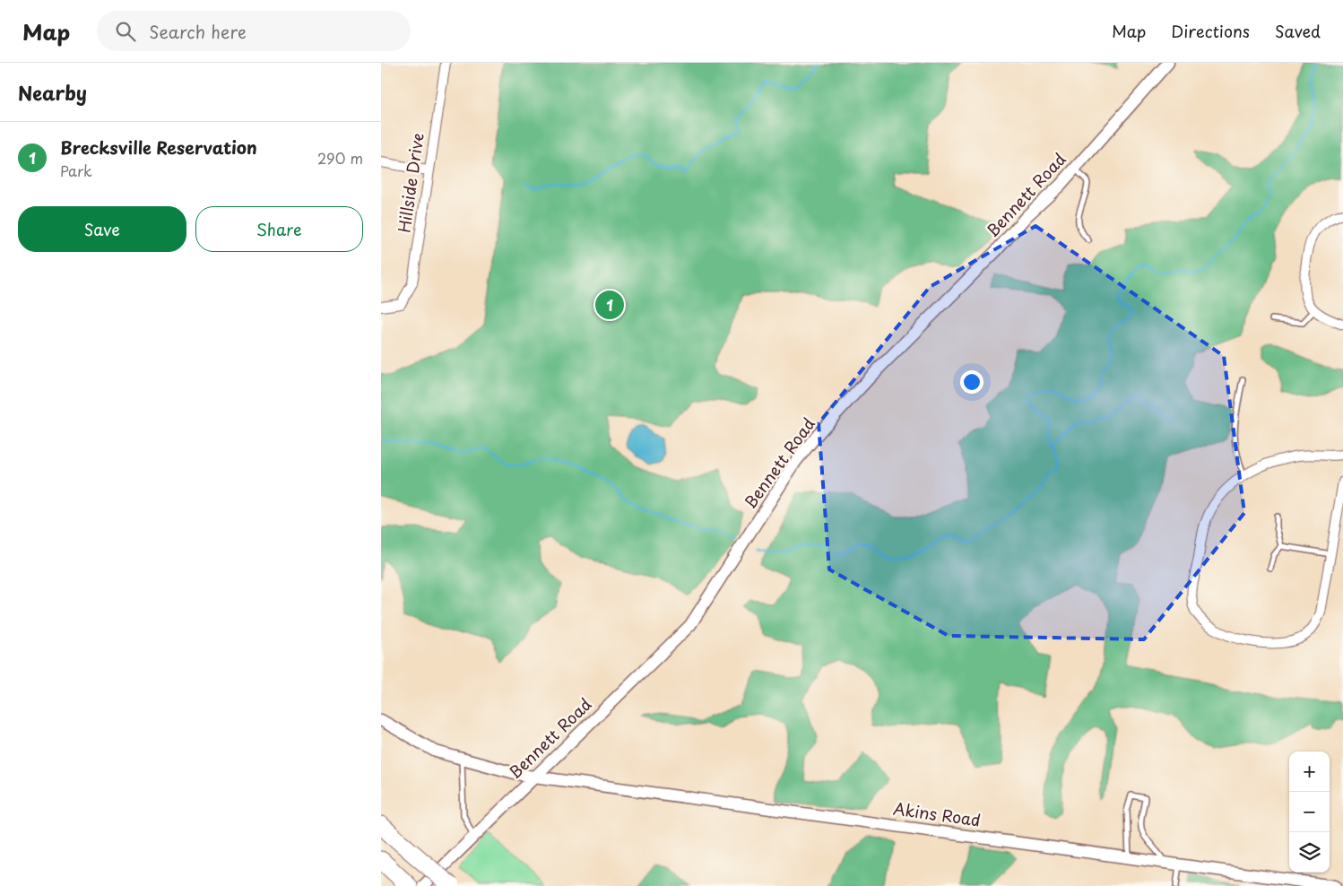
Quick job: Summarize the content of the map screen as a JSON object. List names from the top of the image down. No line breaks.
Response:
{"streets":{"street":["Hillside Drive","Bennett Road","Akins Road"]},"crossings":[["Bennett Road","Akins Road"]],"page":{"header":"Map","search":"Search here","nav":["Map","Directions","Saved"],"heading":"Nearby","list":[{"mark":"1","name":"Brecksville Reservation","note":"Park","value":"290 m"}],"buttons":["Save","Share"],"pins":"1","map_buttons":["+","−"]}}
